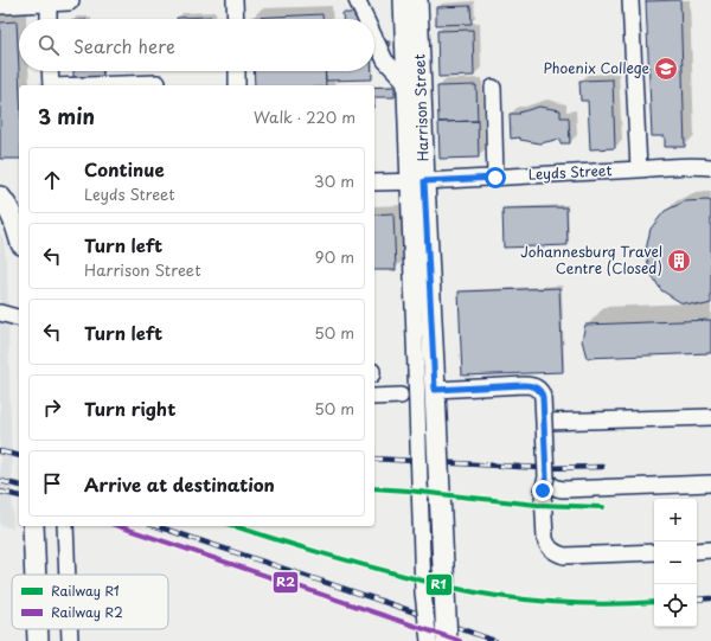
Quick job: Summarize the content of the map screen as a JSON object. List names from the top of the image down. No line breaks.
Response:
{"streets":{"main road":["Harrison Street"],"street":["Leyds Street"]},"crossings":[["Harrison Street","Leyds Street"]],"places":{"school or university":["Phoenix College"],"building":["Johannesburg Travel Centre (Closed)"]},"lines":["rail line R1","rail line R2"],"legend":["Railway R1","Railway R2"],"page":{"search":"Search here","heading":["3 min","Walk · 220 m"],"list":[["Continue","Leyds Street","30 m"],["Turn left","Harrison Street","90 m"],["Turn left","50 m"],["Turn right","50 m"],"Arrive at destination"],"map_buttons":["+","−"]}}
